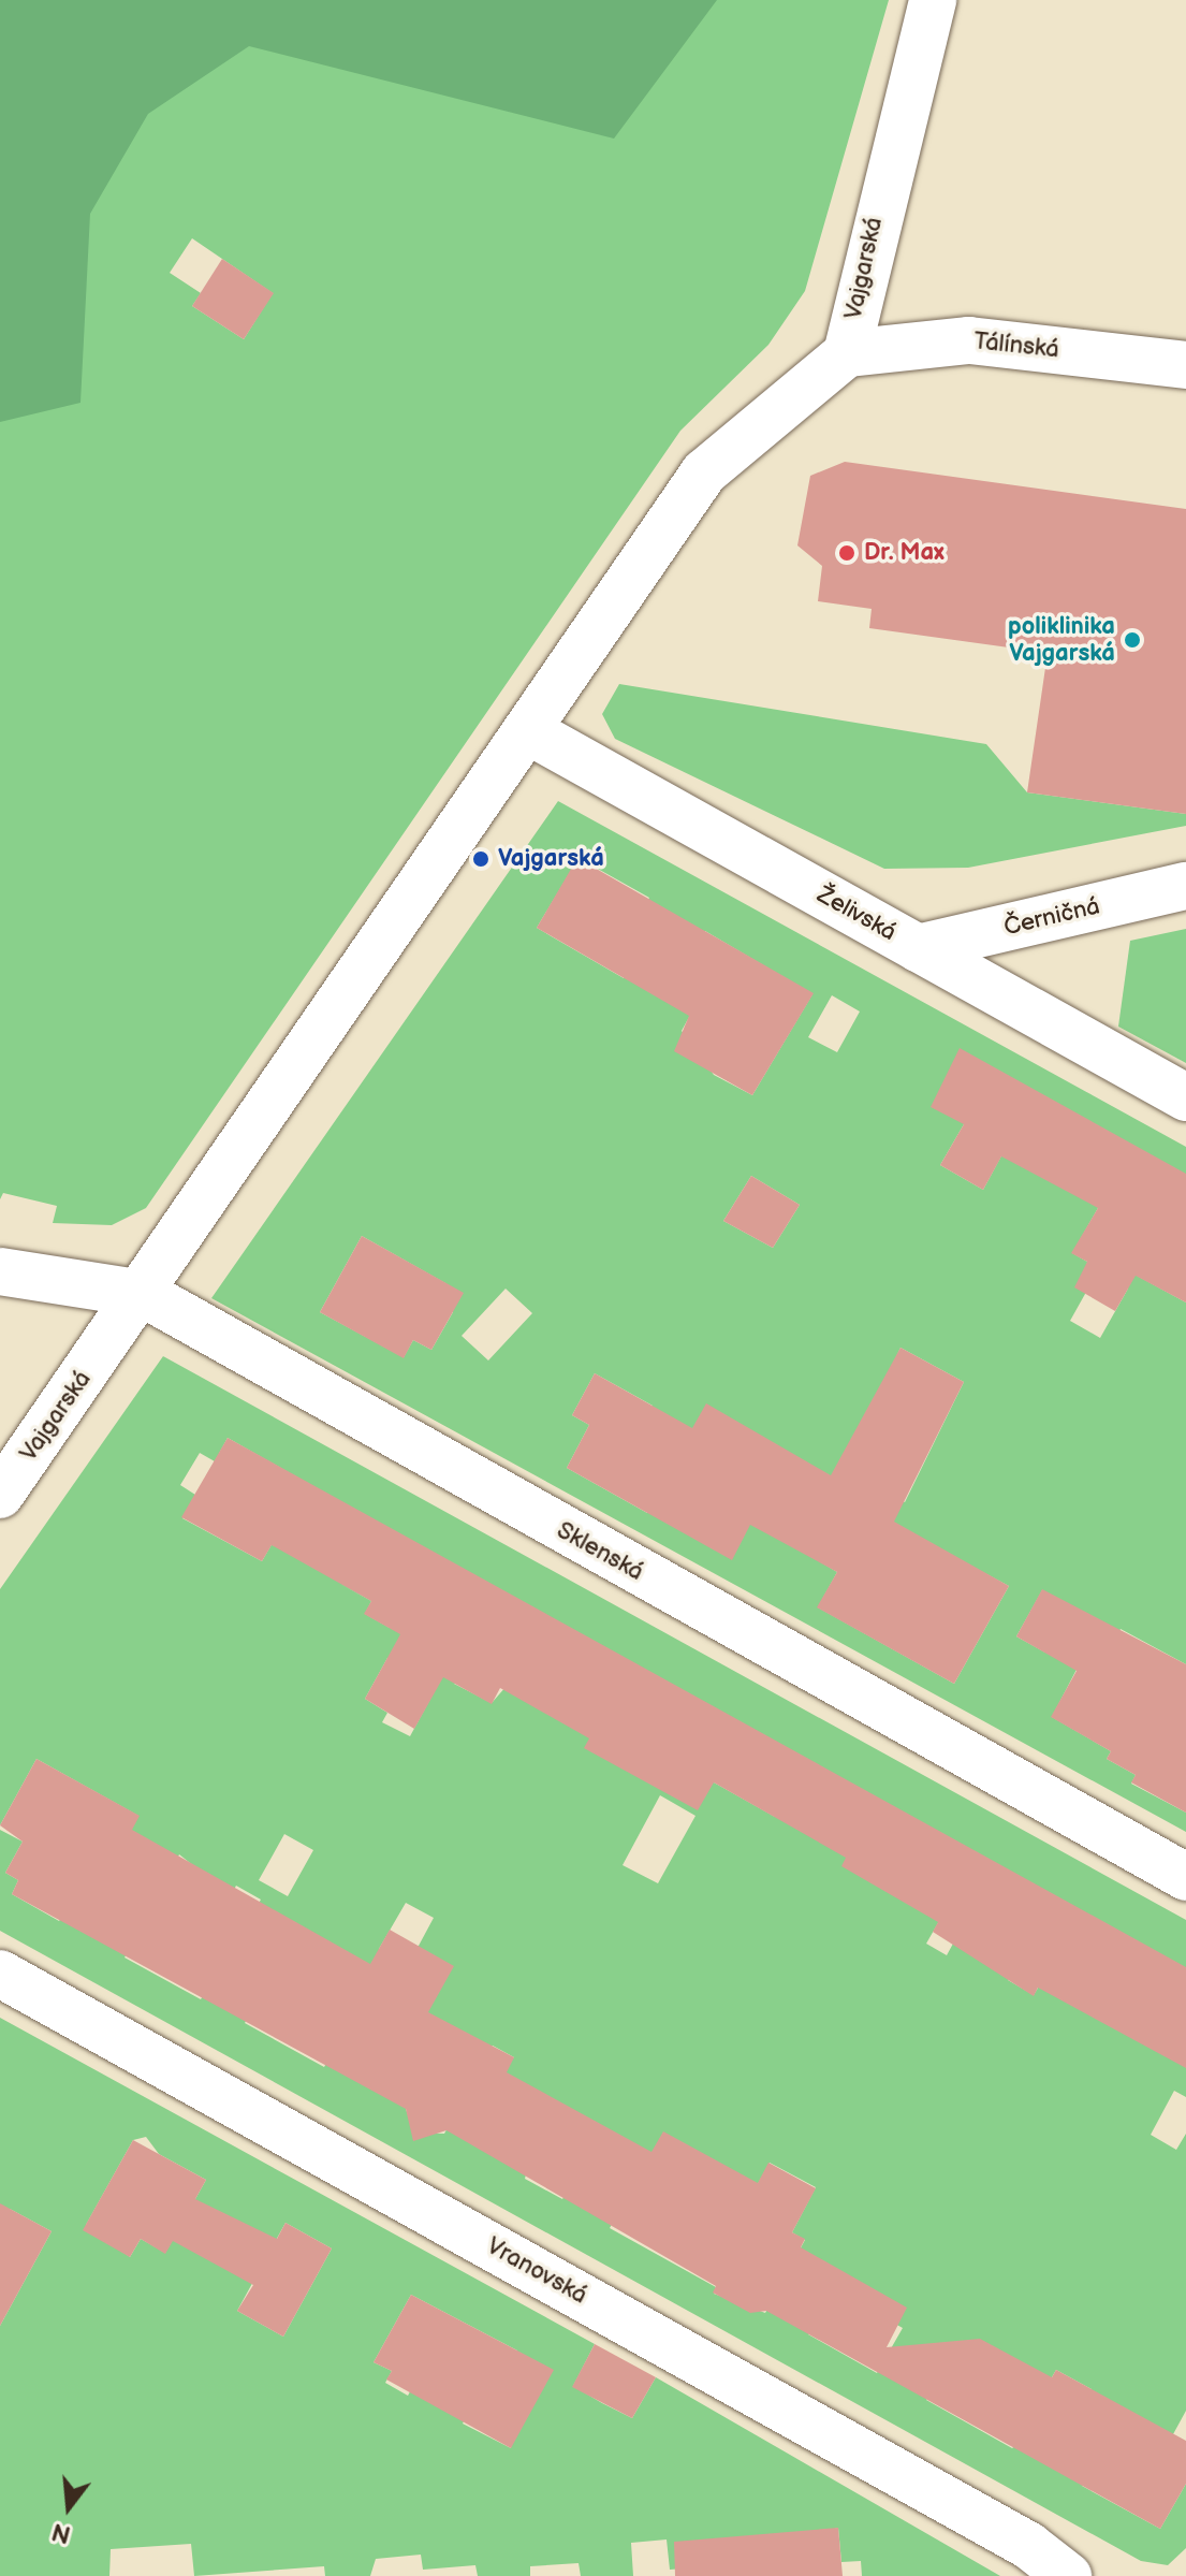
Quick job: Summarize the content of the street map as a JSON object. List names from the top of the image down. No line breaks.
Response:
{"streets":{"street":["Vajgarská","Tálínská","Želivská","Černičná","Sklenská","Vranovská"]},"crossings":[["Vajgarská","Tálínská"],["Vajgarská","Želivská"],["Vajgarská","Sklenská"],["Želivská","Černičná"]],"places":["Dr. Max","poliklinika Vajgarská","Vajgarská"],"north":"bottom"}
